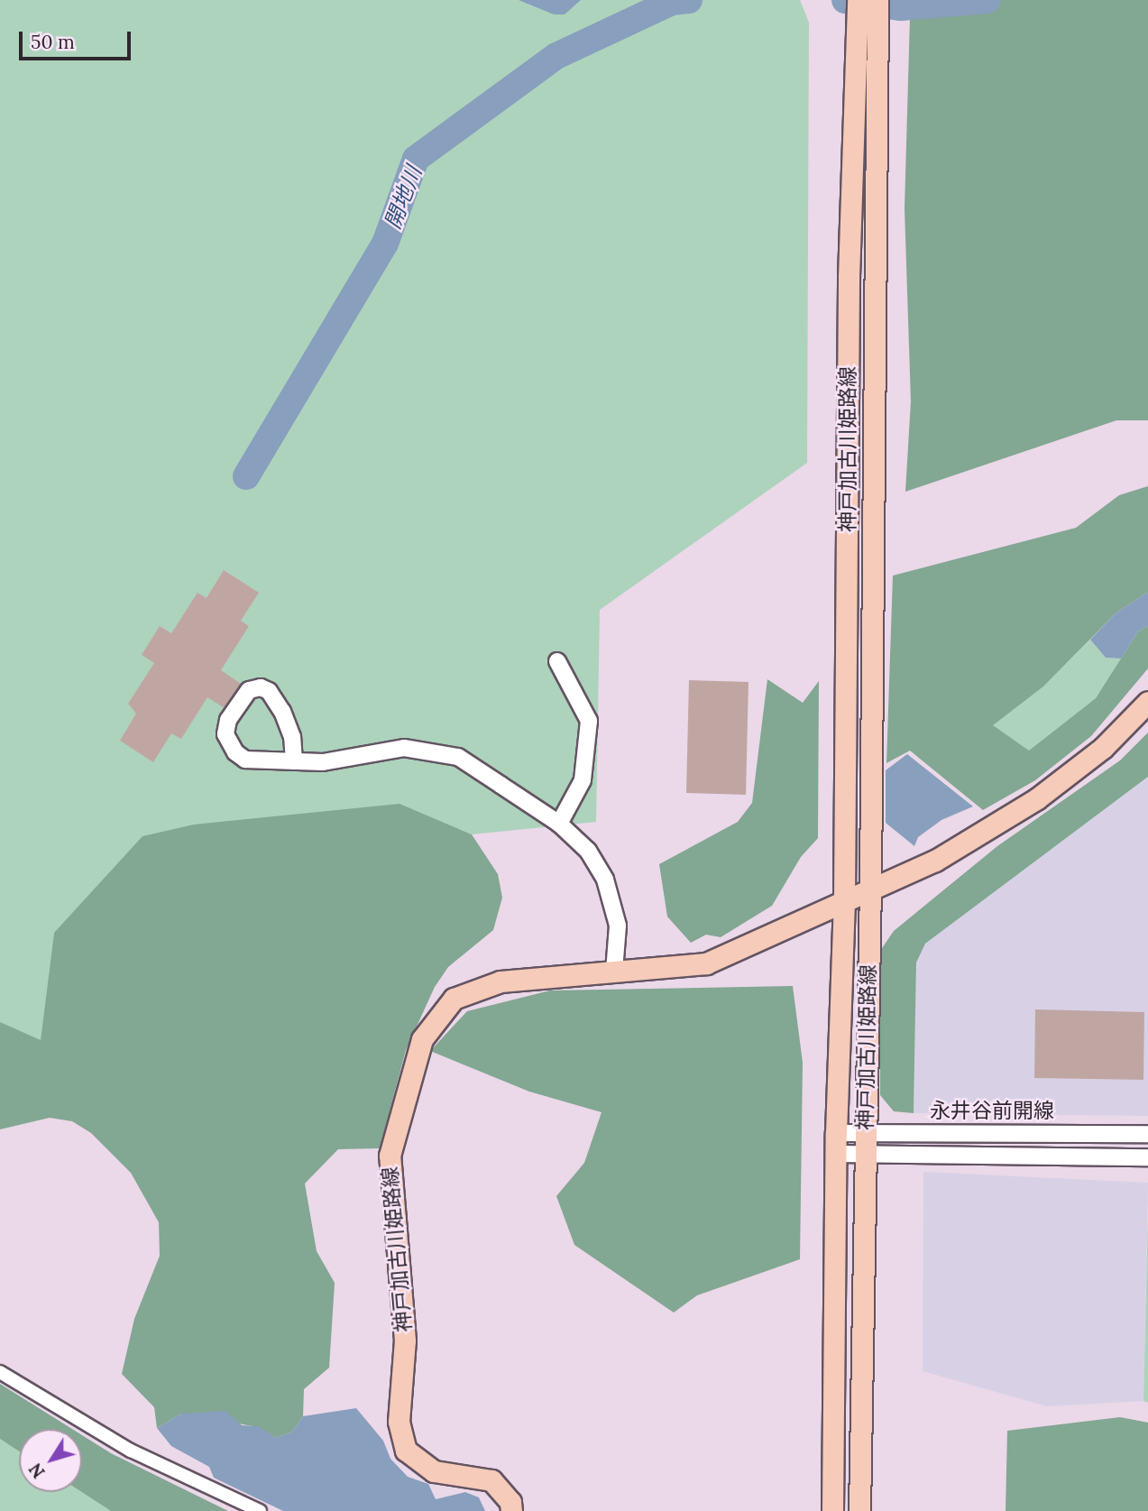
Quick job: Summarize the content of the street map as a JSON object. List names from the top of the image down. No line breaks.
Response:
{"streets":{"main road":["神戸加古川姫路線"],"street":["永井谷前開線"]},"crossings":[["神戸加古川姫路線","永井谷前開線"]],"water":["開地川"],"scale_bar":"50 m","north":"bottom left"}
